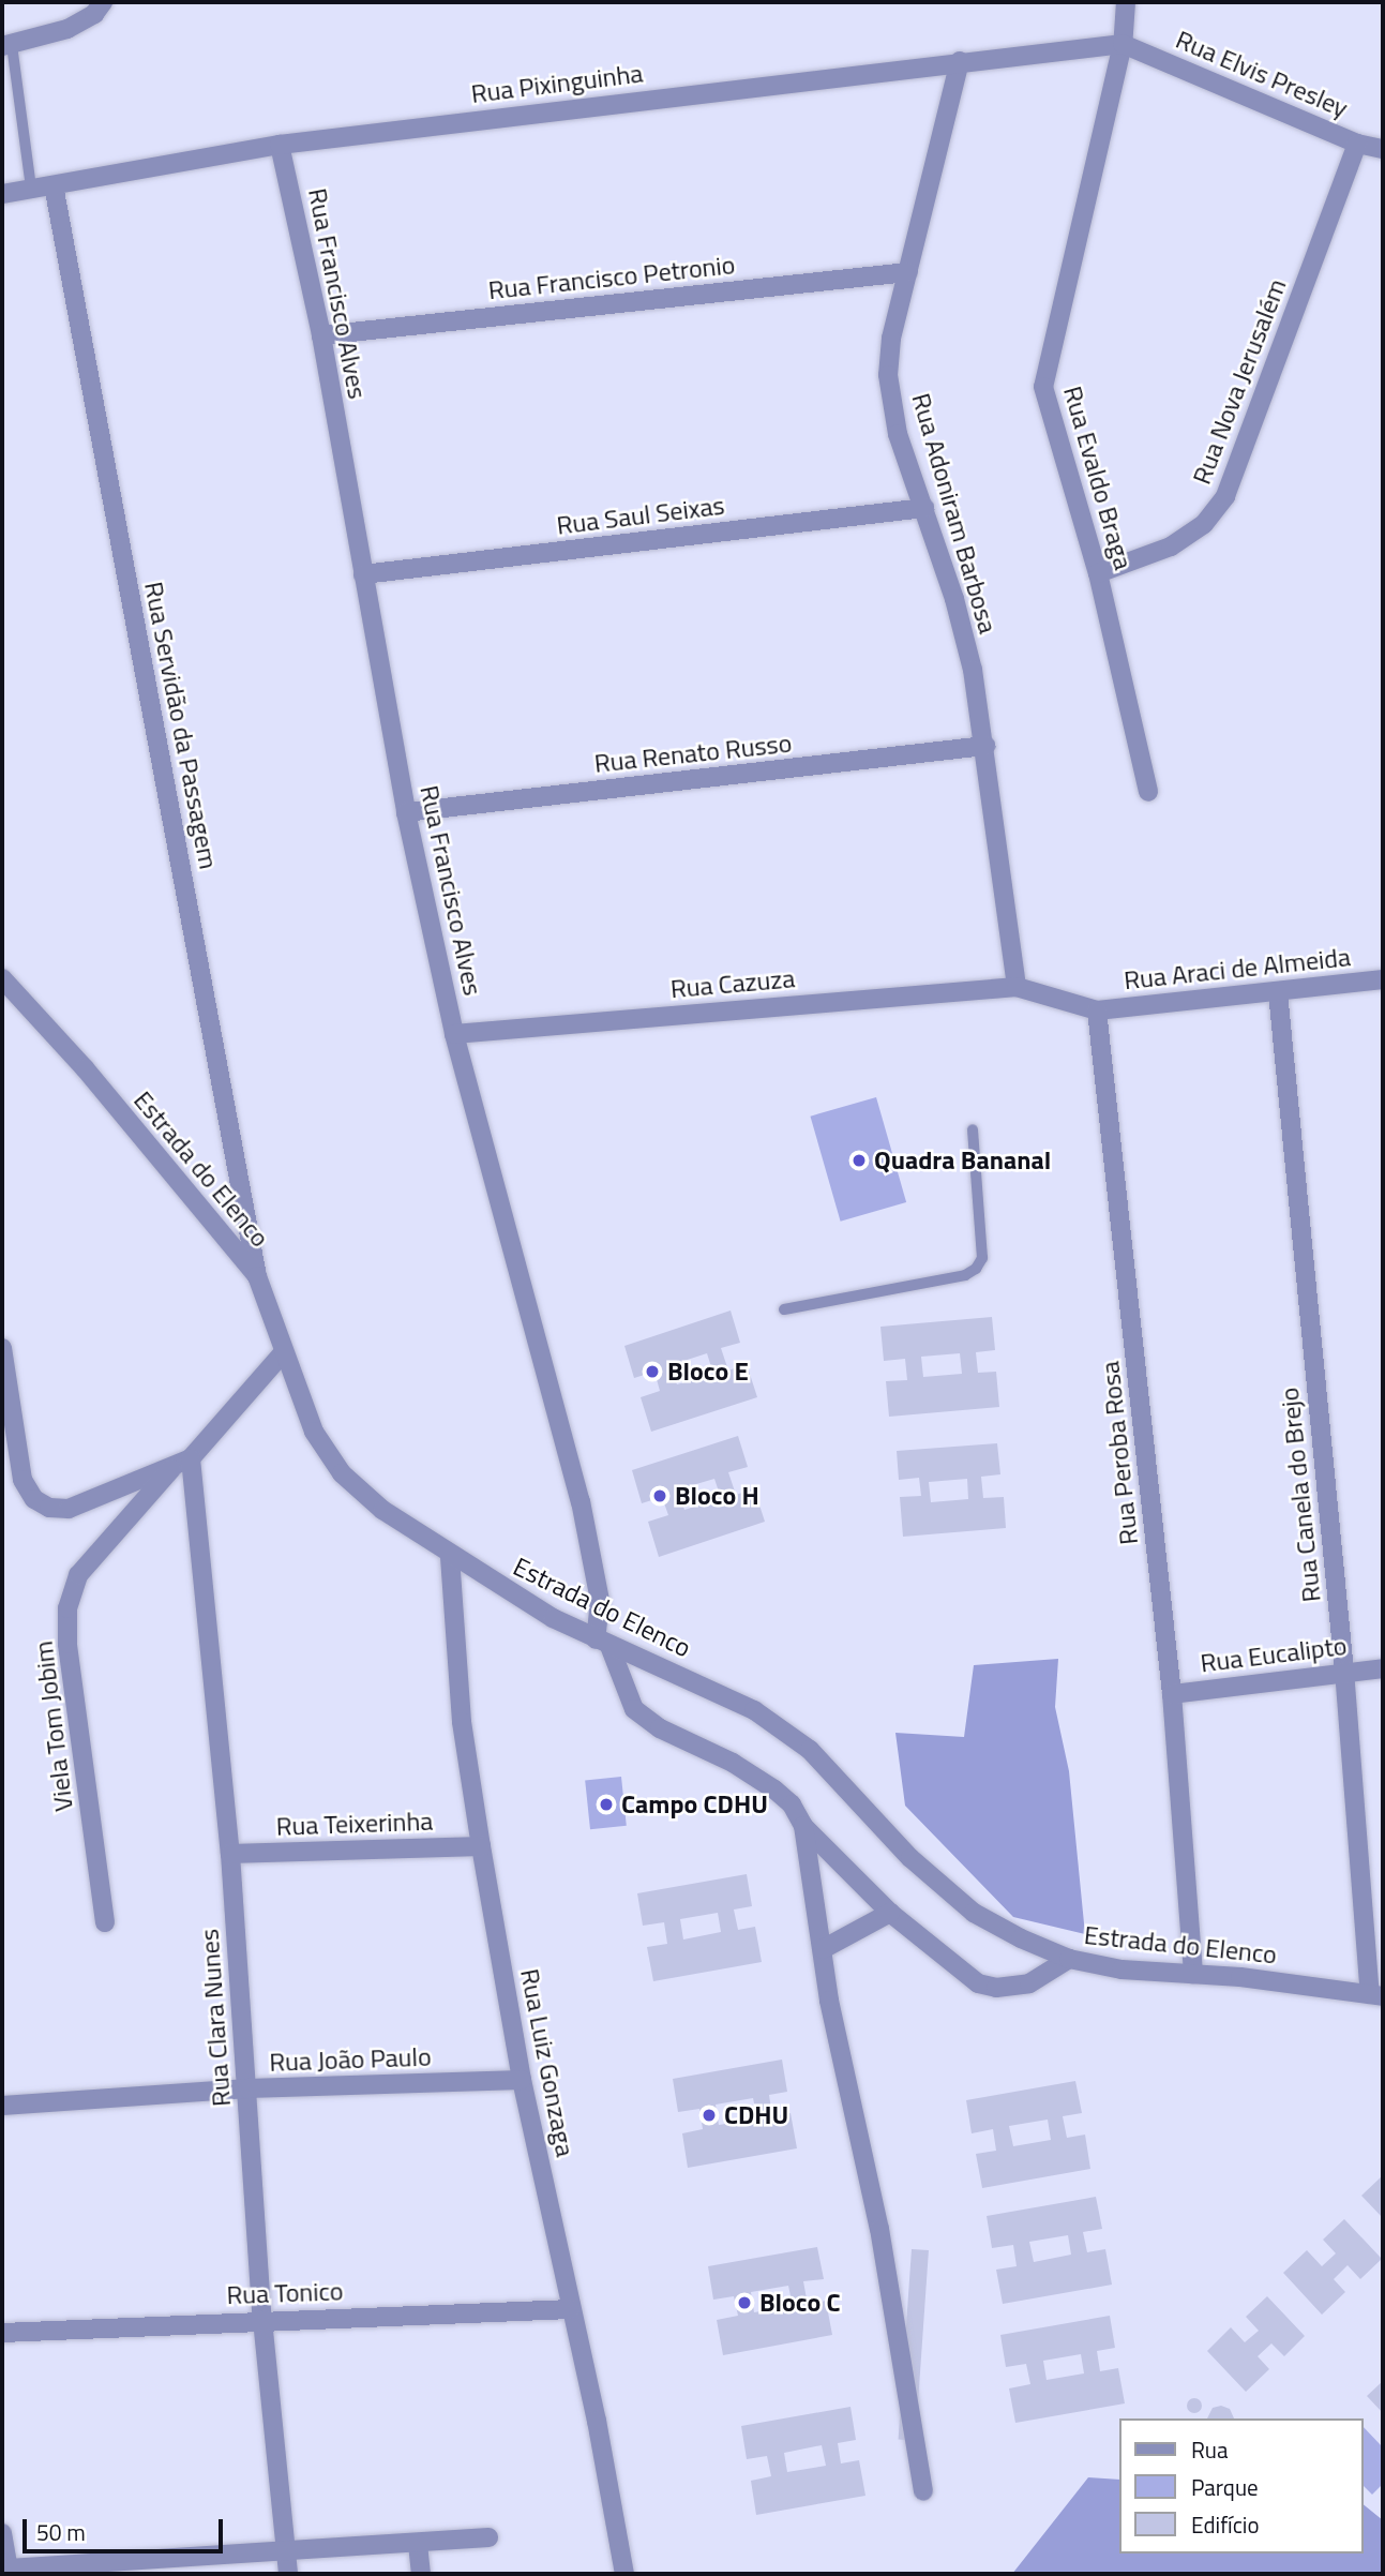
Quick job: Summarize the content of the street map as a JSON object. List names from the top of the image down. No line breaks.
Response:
{"streets":{"street":["Rua Elvis Presley","Rua Pixinguinha","Rua Francisco Petronio","Rua Francisco Alves","Rua Nova Jerusalém","Rua Evaldo Braga","Rua Adoniram Barbosa","Rua Saul Seixas","Rua Servidão da Passagem","Rua Renato Russo","Rua Araci de Almeida","Rua Cazuza","Estrada do Elenco","Rua Peroba Rosa","Rua Canela do Brejo","Rua Eucalipto","Viela Tom Jobim","Rua Teixerinha","Rua Clara Nunes","Rua João Paulo","Rua Luiz Gonzaga","Rua Tonico"]},"crossings":[["Rua Elvis Presley","Rua Pixinguinha"],["Rua Elvis Presley","Rua Nova Jerusalém"],["Rua Elvis Presley","Rua Evaldo Braga"],["Rua Pixinguinha","Rua Francisco Alves"],["Rua Pixinguinha","Rua Evaldo Braga"],["Rua Pixinguinha","Rua Adoniram Barbosa"],["Rua Pixinguinha","Rua Servidão da Passagem"],["Rua Francisco Petronio","Rua Francisco Alves"],["Rua Francisco Petronio","Rua Adoniram Barbosa"],["Rua Francisco Alves","Rua Saul Seixas"],["Rua Francisco Alves","Rua Renato Russo"],["Rua Francisco Alves","Rua Cazuza"],["Rua Francisco Alves","Estrada do Elenco"],["Rua Nova Jerusalém","Rua Evaldo Braga"],["Rua Adoniram Barbosa","Rua Saul Seixas"],["Rua Adoniram Barbosa","Rua Renato Russo"],["Rua Adoniram Barbosa","Rua Cazuza"],["Rua Servidão da Passagem","Estrada do Elenco"],["Rua Araci de Almeida","Rua Peroba Rosa"],["Rua Araci de Almeida","Rua Canela do Brejo"],["Estrada do Elenco","Rua Peroba Rosa"],["Estrada do Elenco","Rua Canela do Brejo"],["Estrada do Elenco","Rua Luiz Gonzaga"],["Rua Peroba Rosa","Rua Eucalipto"],["Rua Canela do Brejo","Rua Eucalipto"],["Rua Teixerinha","Rua Clara Nunes"],["Rua Teixerinha","Rua Luiz Gonzaga"],["Rua Clara Nunes","Rua João Paulo"],["Rua Clara Nunes","Rua Tonico"],["Rua João Paulo","Rua Luiz Gonzaga"],["Rua Luiz Gonzaga","Rua Tonico"]],"places":["Quadra Bananal","Bloco E","Bloco H","Campo CDHU","CDHU","Bloco C"],"legend":["Rua","Parque","Edifício"],"scale_bar":"50 m"}
